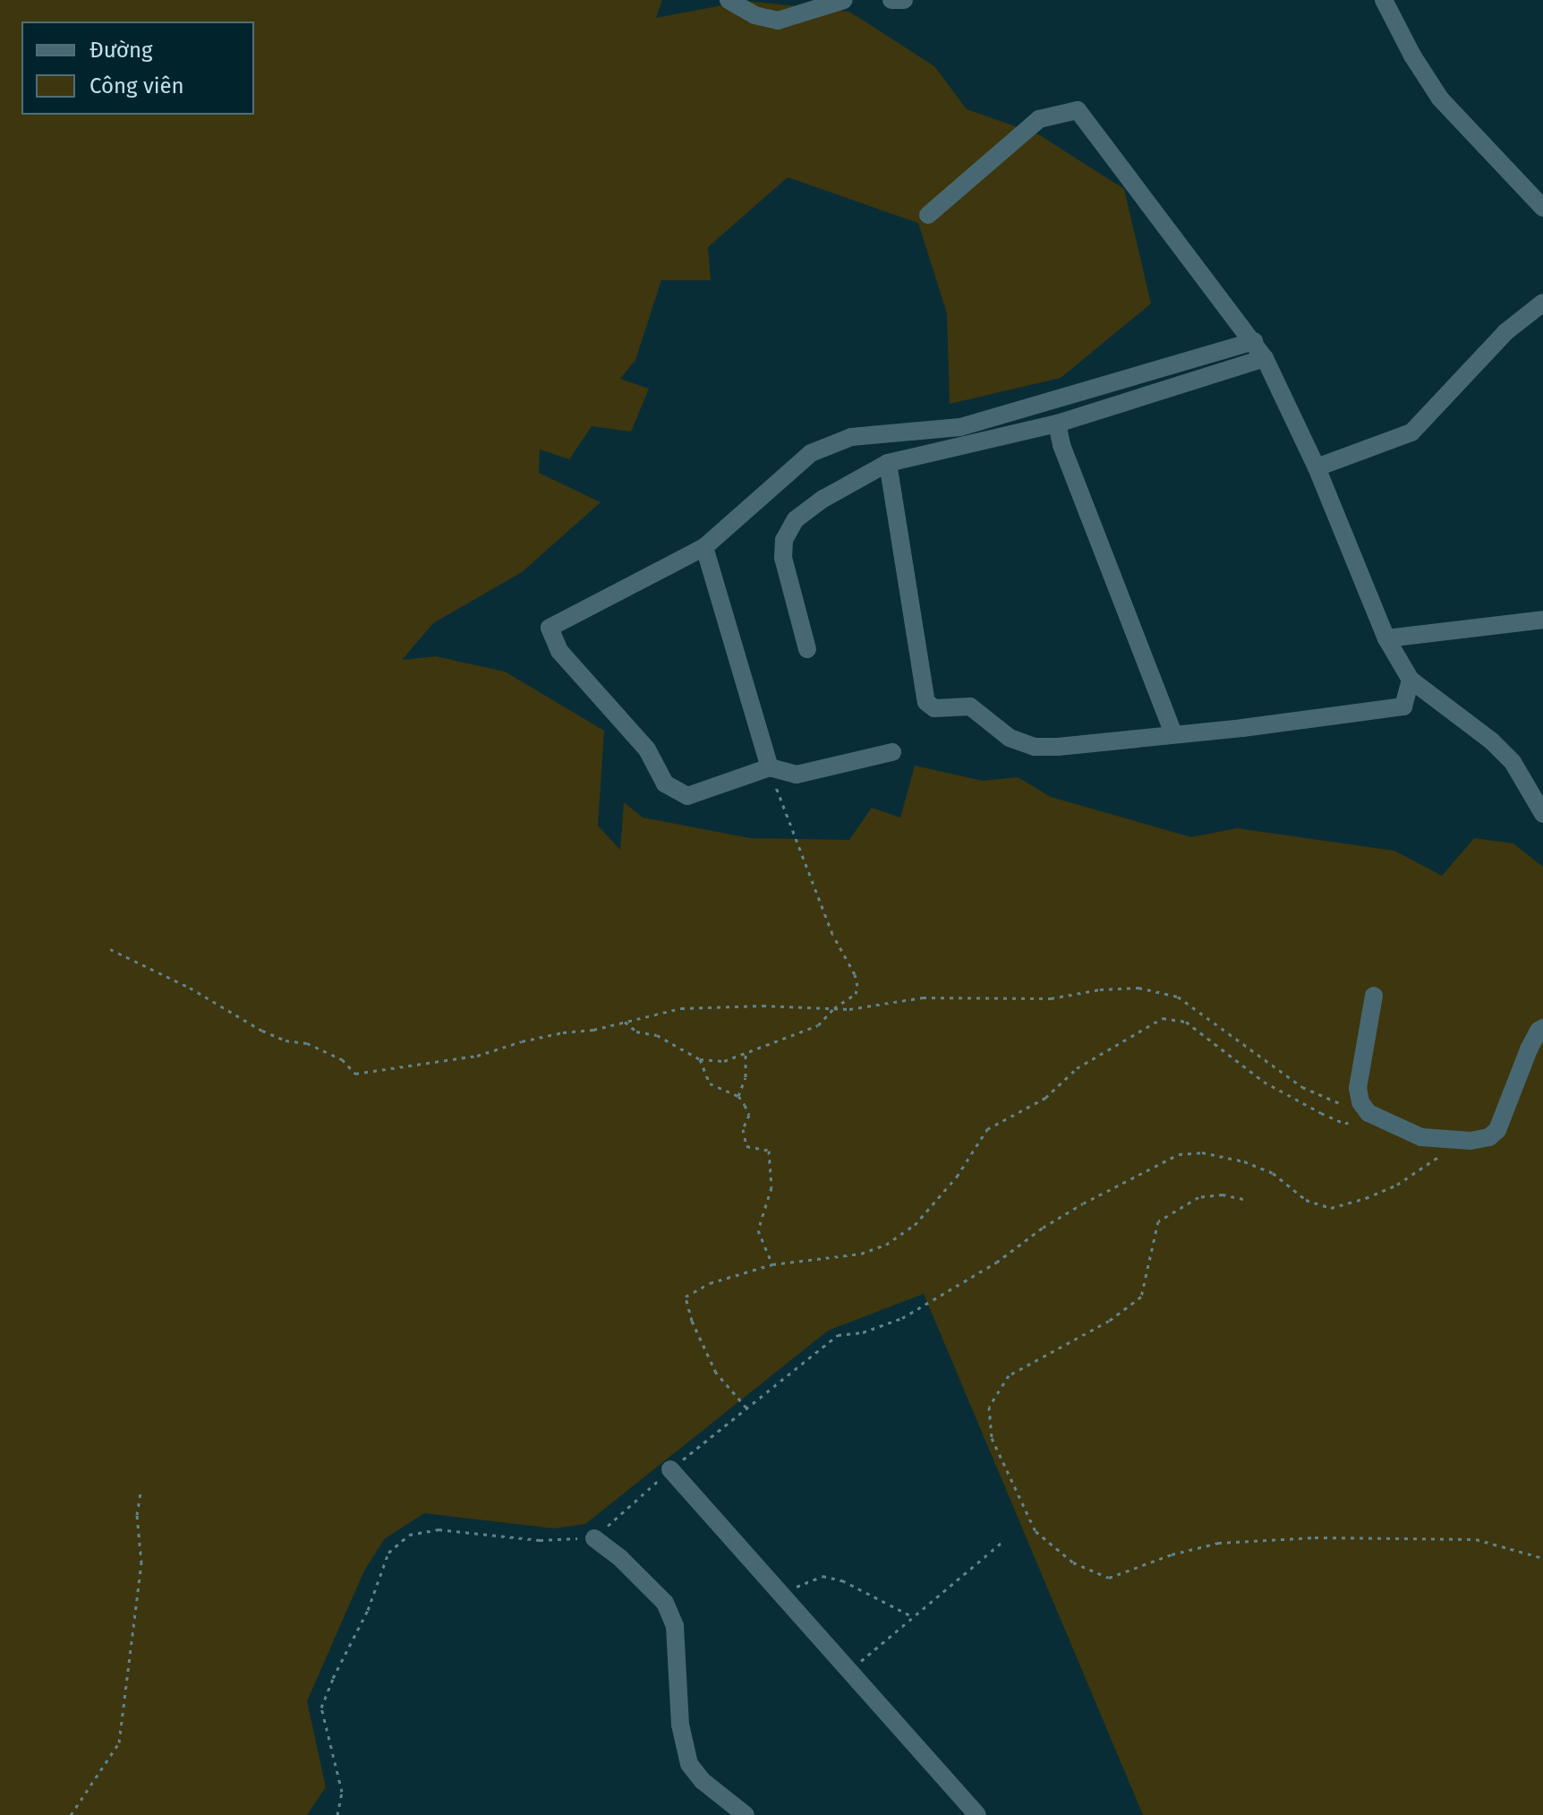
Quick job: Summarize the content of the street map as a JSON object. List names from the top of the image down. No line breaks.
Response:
{"legend":["Đường","Công viên"]}
